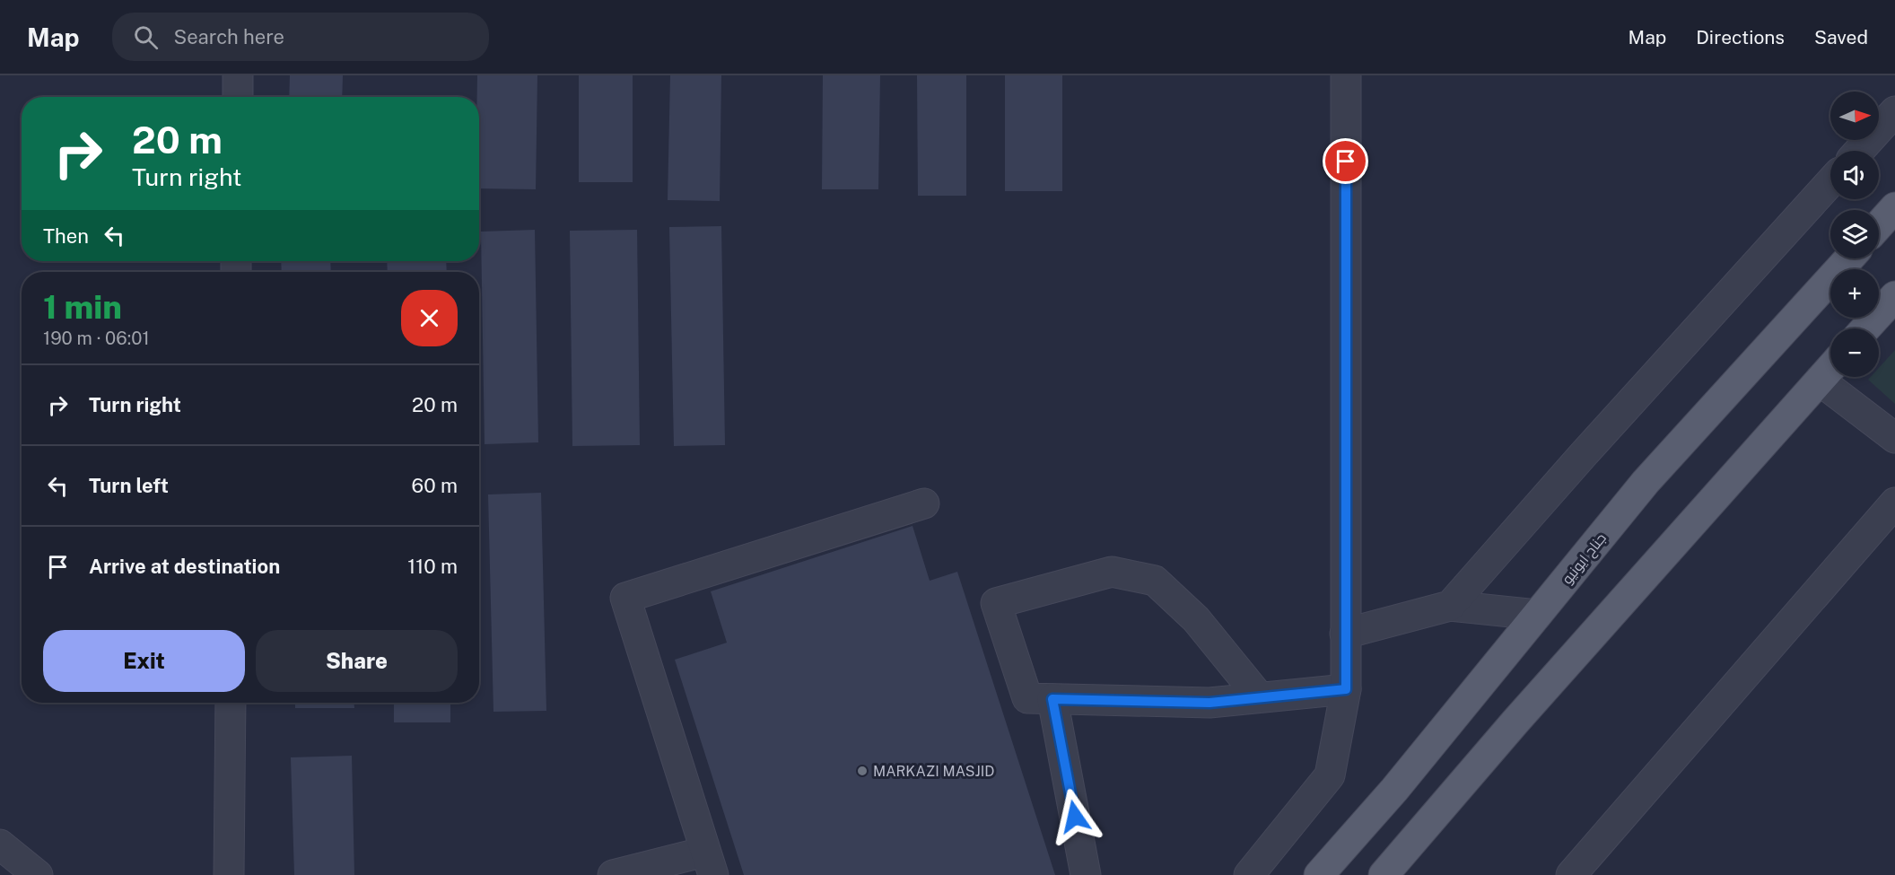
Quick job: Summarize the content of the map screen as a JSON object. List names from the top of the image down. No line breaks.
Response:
{"streets":{"main road":["جناح ایونیو"]},"places":["MARKAZI MASJID"],"north":"right","page":{"header":"Map","search":"Search here","nav":["Map","Directions","Saved"],"map_buttons":["+","−"],"turn":["20 m","Turn right"],"then":"Then","heading":["1 min","190 m · 06:01"],"list":[{"name":"Turn right","value":"20 m"},{"name":"Turn left","value":"60 m"},{"name":"Arrive at destination","value":"110 m"}],"buttons":["Exit","Share"]}}
